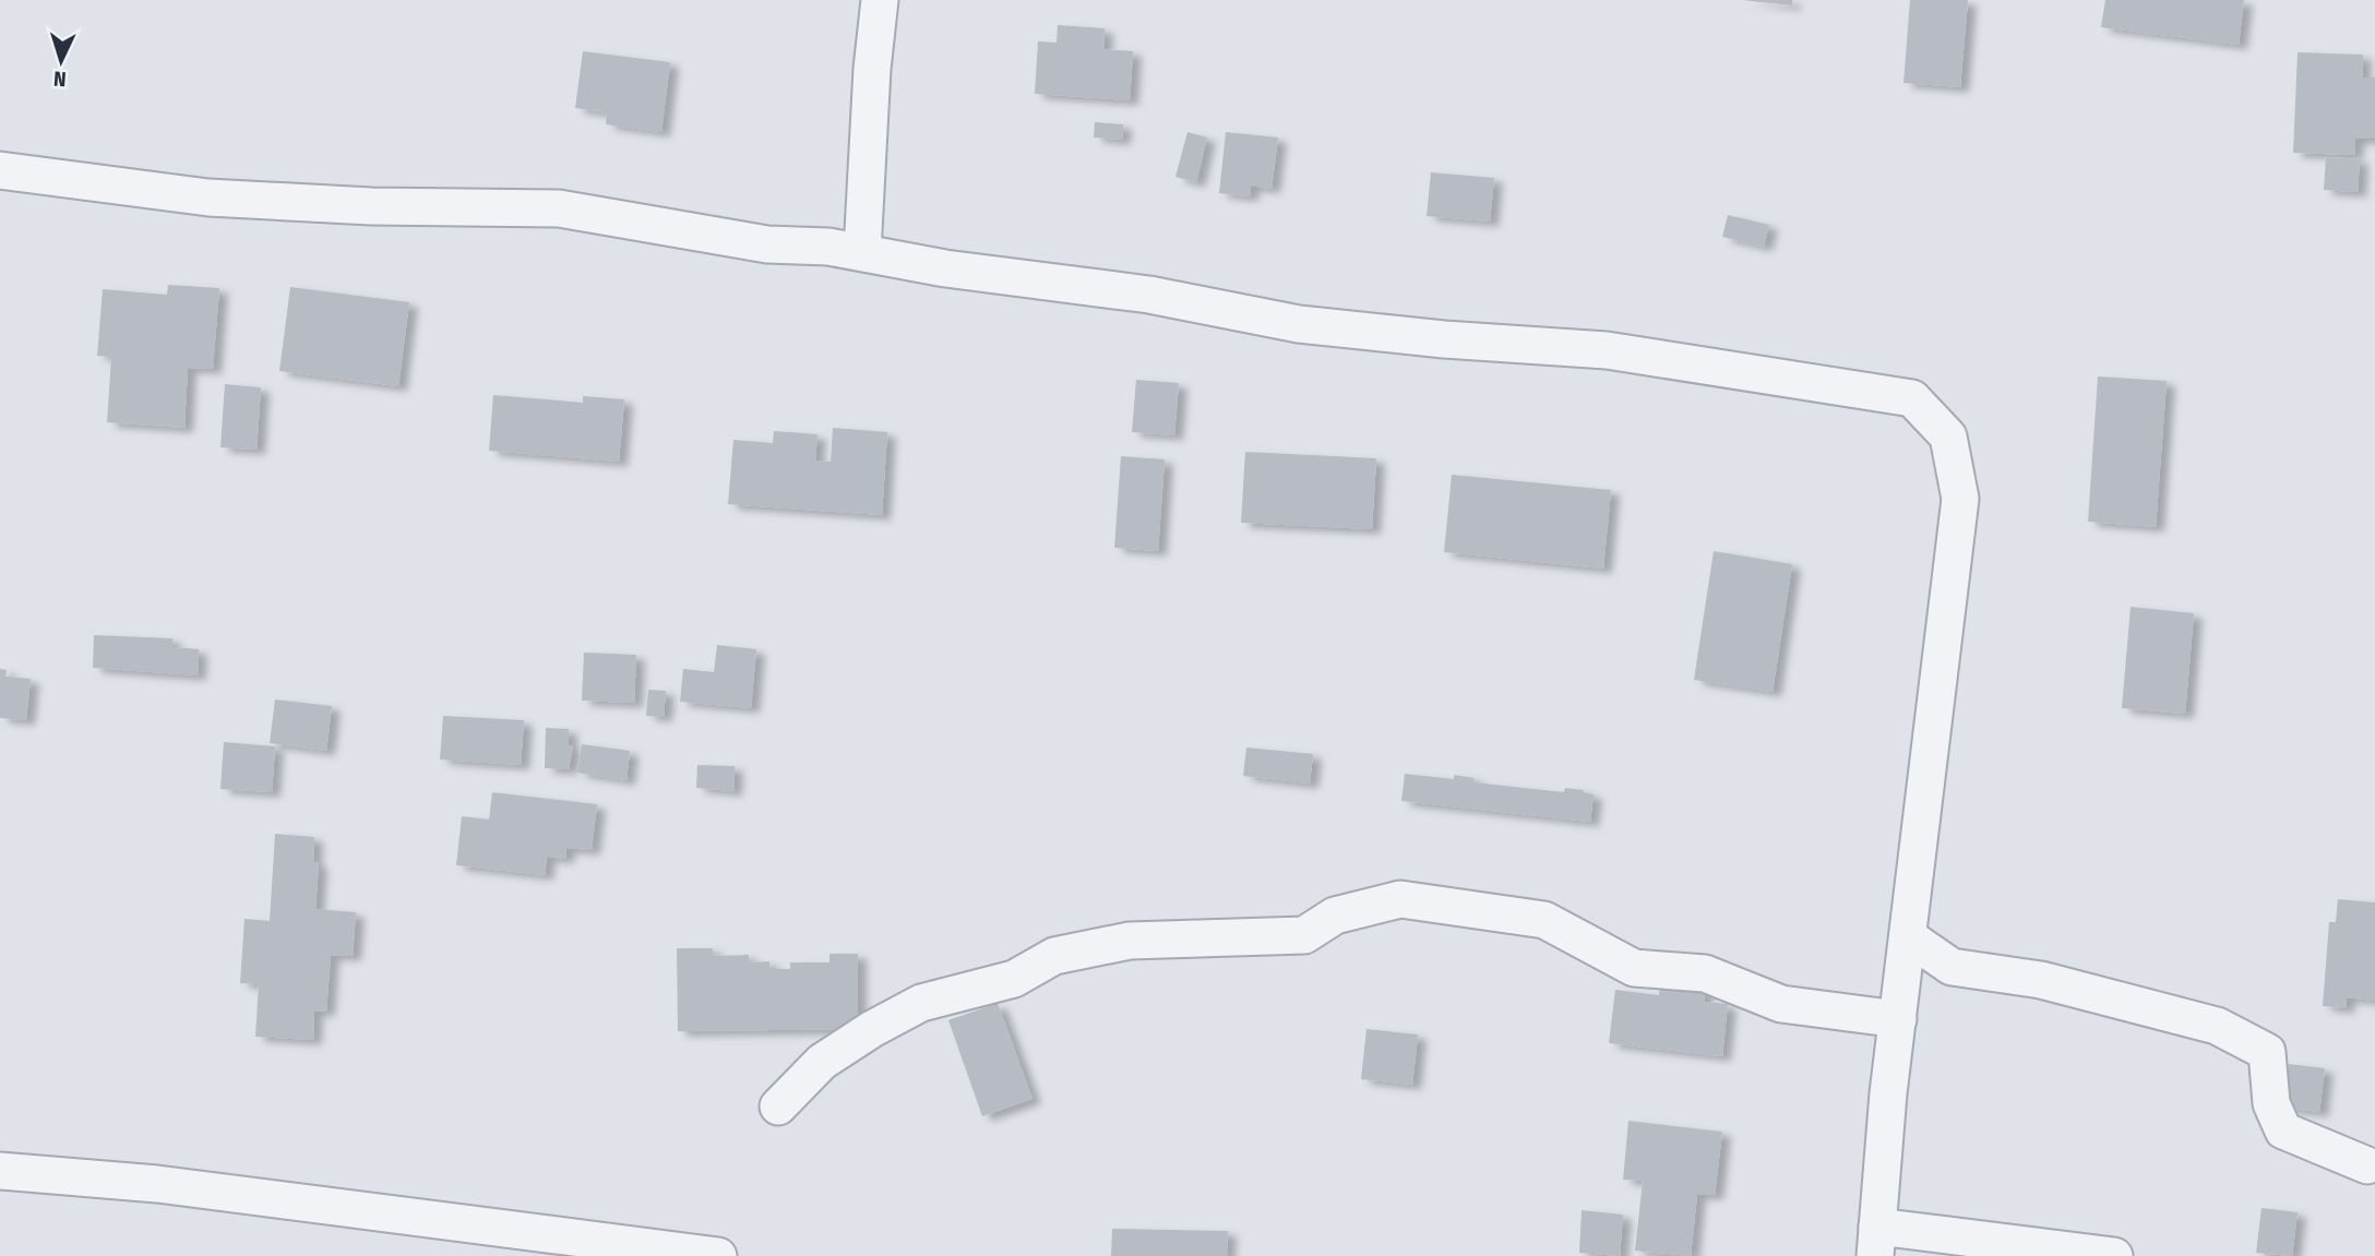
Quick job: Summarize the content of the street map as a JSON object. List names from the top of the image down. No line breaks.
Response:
{"north":"bottom"}
